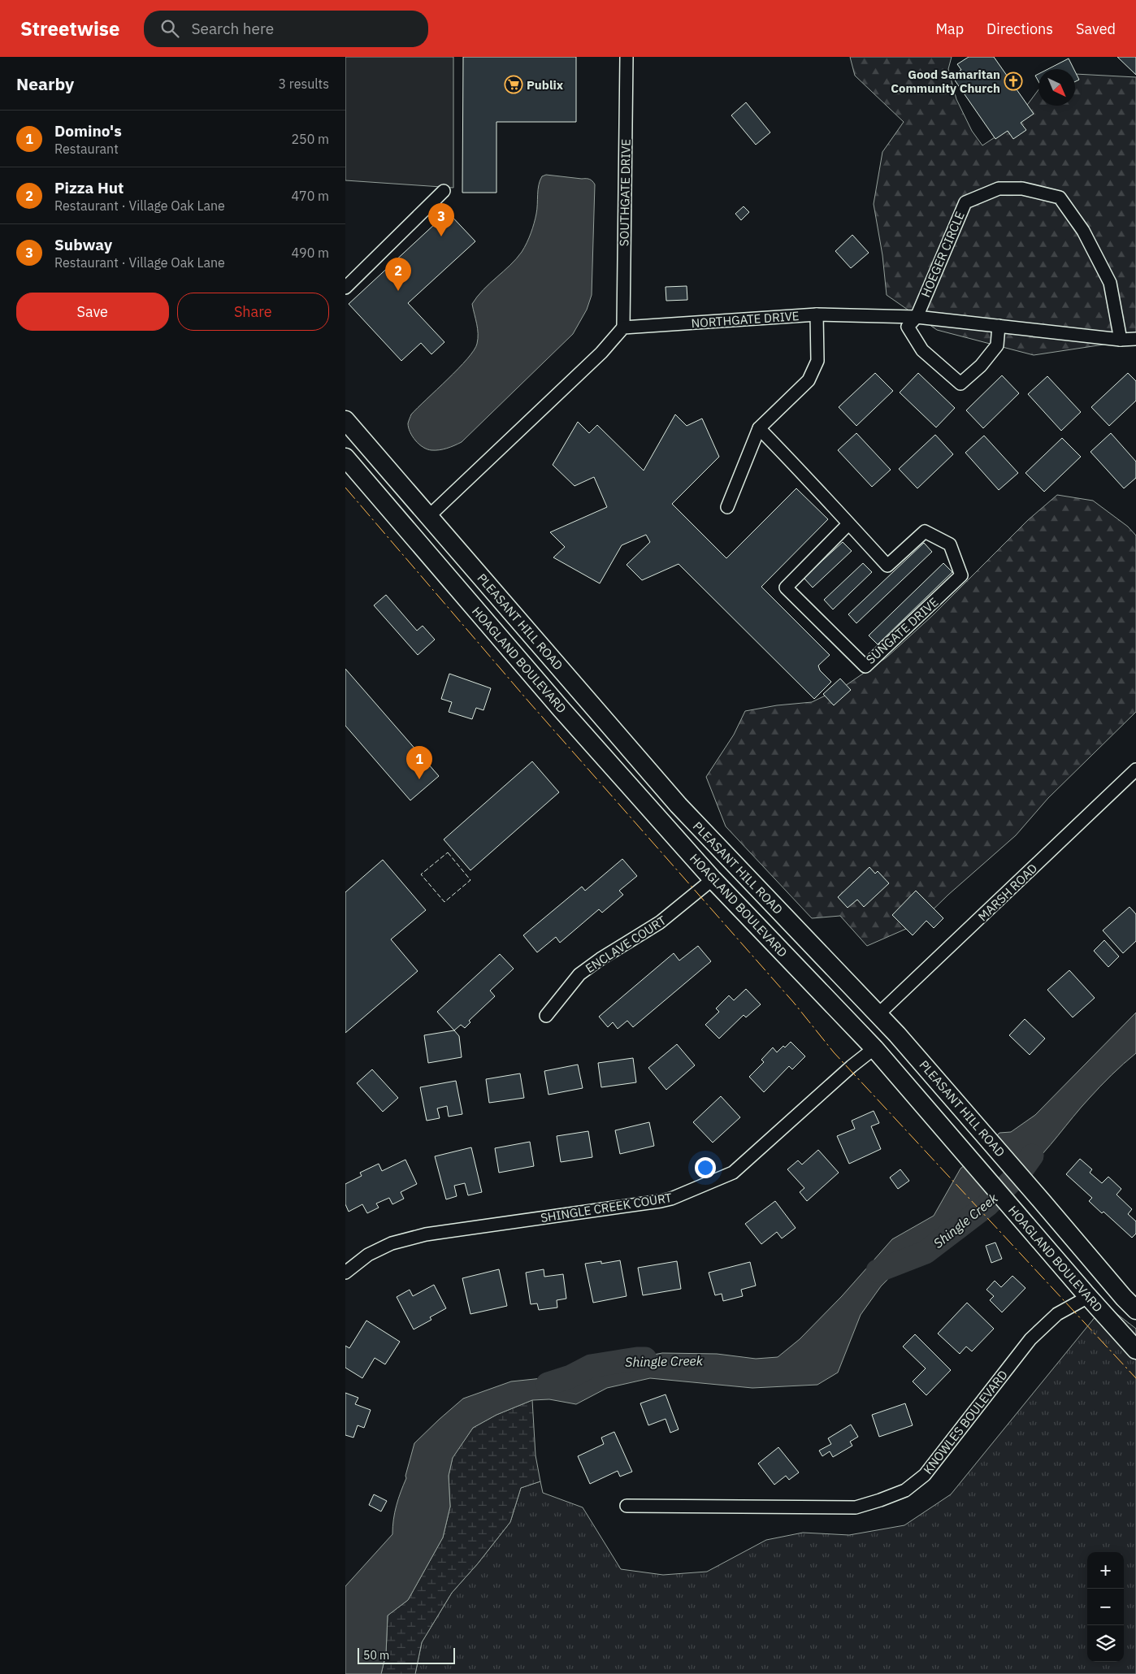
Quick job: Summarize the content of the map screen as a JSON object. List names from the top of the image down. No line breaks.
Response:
{"streets":{"main road":["PLEASANT HILL ROAD","HOAGLAND BOULEVARD"],"street":["SOUTHGATE DRIVE","HOEGER CIRCLE","NORTHGATE DRIVE","SUNGATE DRIVE","MARSH ROAD","ENCLAVE COURT","SHINGLE CREEK COURT","KNOWLES BOULEVARD"]},"crossings":[["SOUTHGATE DRIVE","NORTHGATE DRIVE"],["HOEGER CIRCLE","NORTHGATE DRIVE"],["PLEASANT HILL ROAD","MARSH ROAD"],["HOAGLAND BOULEVARD","ENCLAVE COURT"],["HOAGLAND BOULEVARD","SHINGLE CREEK COURT"],["HOAGLAND BOULEVARD","KNOWLES BOULEVARD"]],"water":["Shingle Creek"],"places":{"church":["Good Samaritan Community Church"],"supermarket":["Publix"]},"scale_bar":"50 m","north":"bottom right","page":{"header":"Streetwise","search":"Search here","nav":["Map","Directions","Saved"],"heading":["Nearby","3 results"],"list":[{"mark":"1","name":"Domino's","note":"Restaurant","value":"250 m"},{"mark":"2","name":"Pizza Hut","note":"Restaurant · Village Oak Lane","value":"470 m"},{"mark":"3","name":"Subway","note":"Restaurant · Village Oak Lane","value":"490 m"}],"pins":["3","2","1"],"buttons":["Save","Share"],"map_buttons":["+","−"],"scale":"50 m"}}
